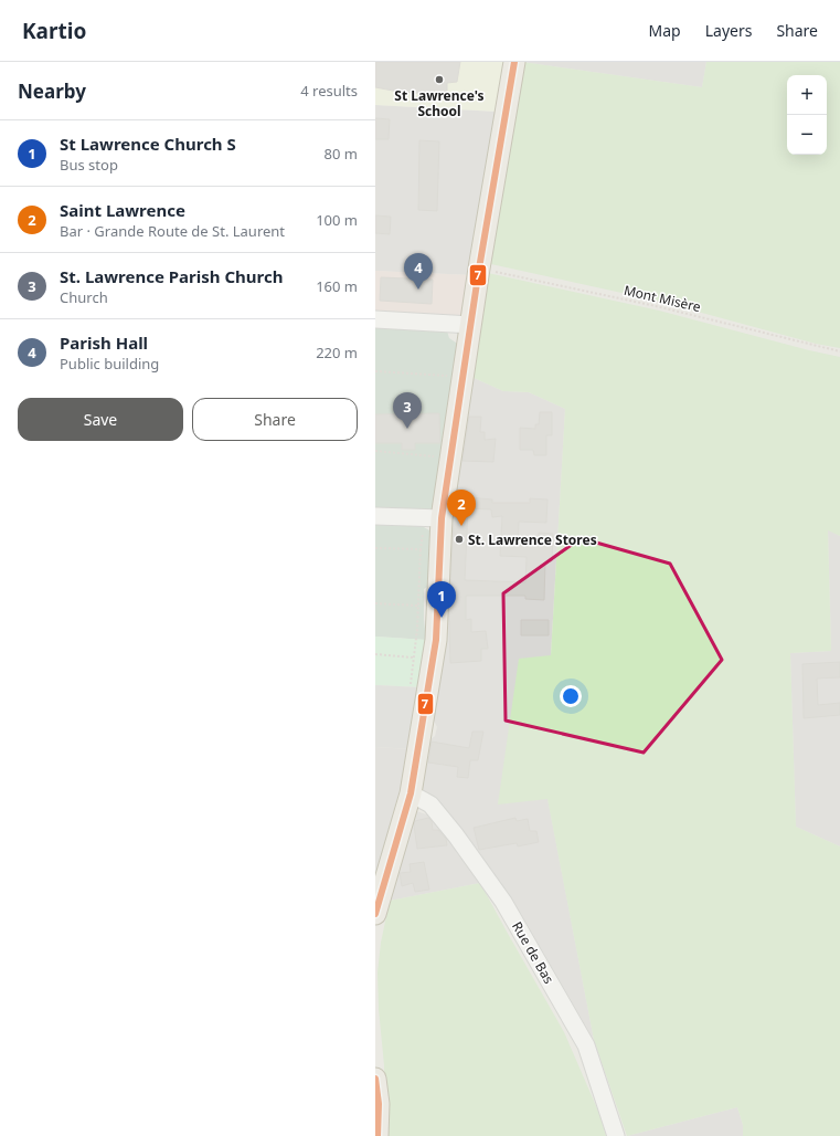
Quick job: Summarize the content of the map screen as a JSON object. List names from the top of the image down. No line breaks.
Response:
{"streets":{"street":["Rue de Bas"],"path":["Mont Misère"]},"places":["St Lawrence's School","St. Lawrence Stores"],"lines":["transit line 7"],"page":{"header":"Kartio","nav":["Map","Layers","Share"],"heading":["Nearby","4 results"],"map_buttons":["+","−"],"list":[{"mark":"1","name":"St Lawrence Church S","note":"Bus stop","value":"80 m"},{"mark":"2","name":"Saint Lawrence","note":"Bar · Grande Route de St. Laurent","value":"100 m"},{"mark":"3","name":"St. Lawrence Parish Church","note":"Church","value":"160 m"},{"mark":"4","name":"Parish Hall","note":"Public building","value":"220 m"}],"pins":["4","3","2","1"],"buttons":["Save","Share"]}}
